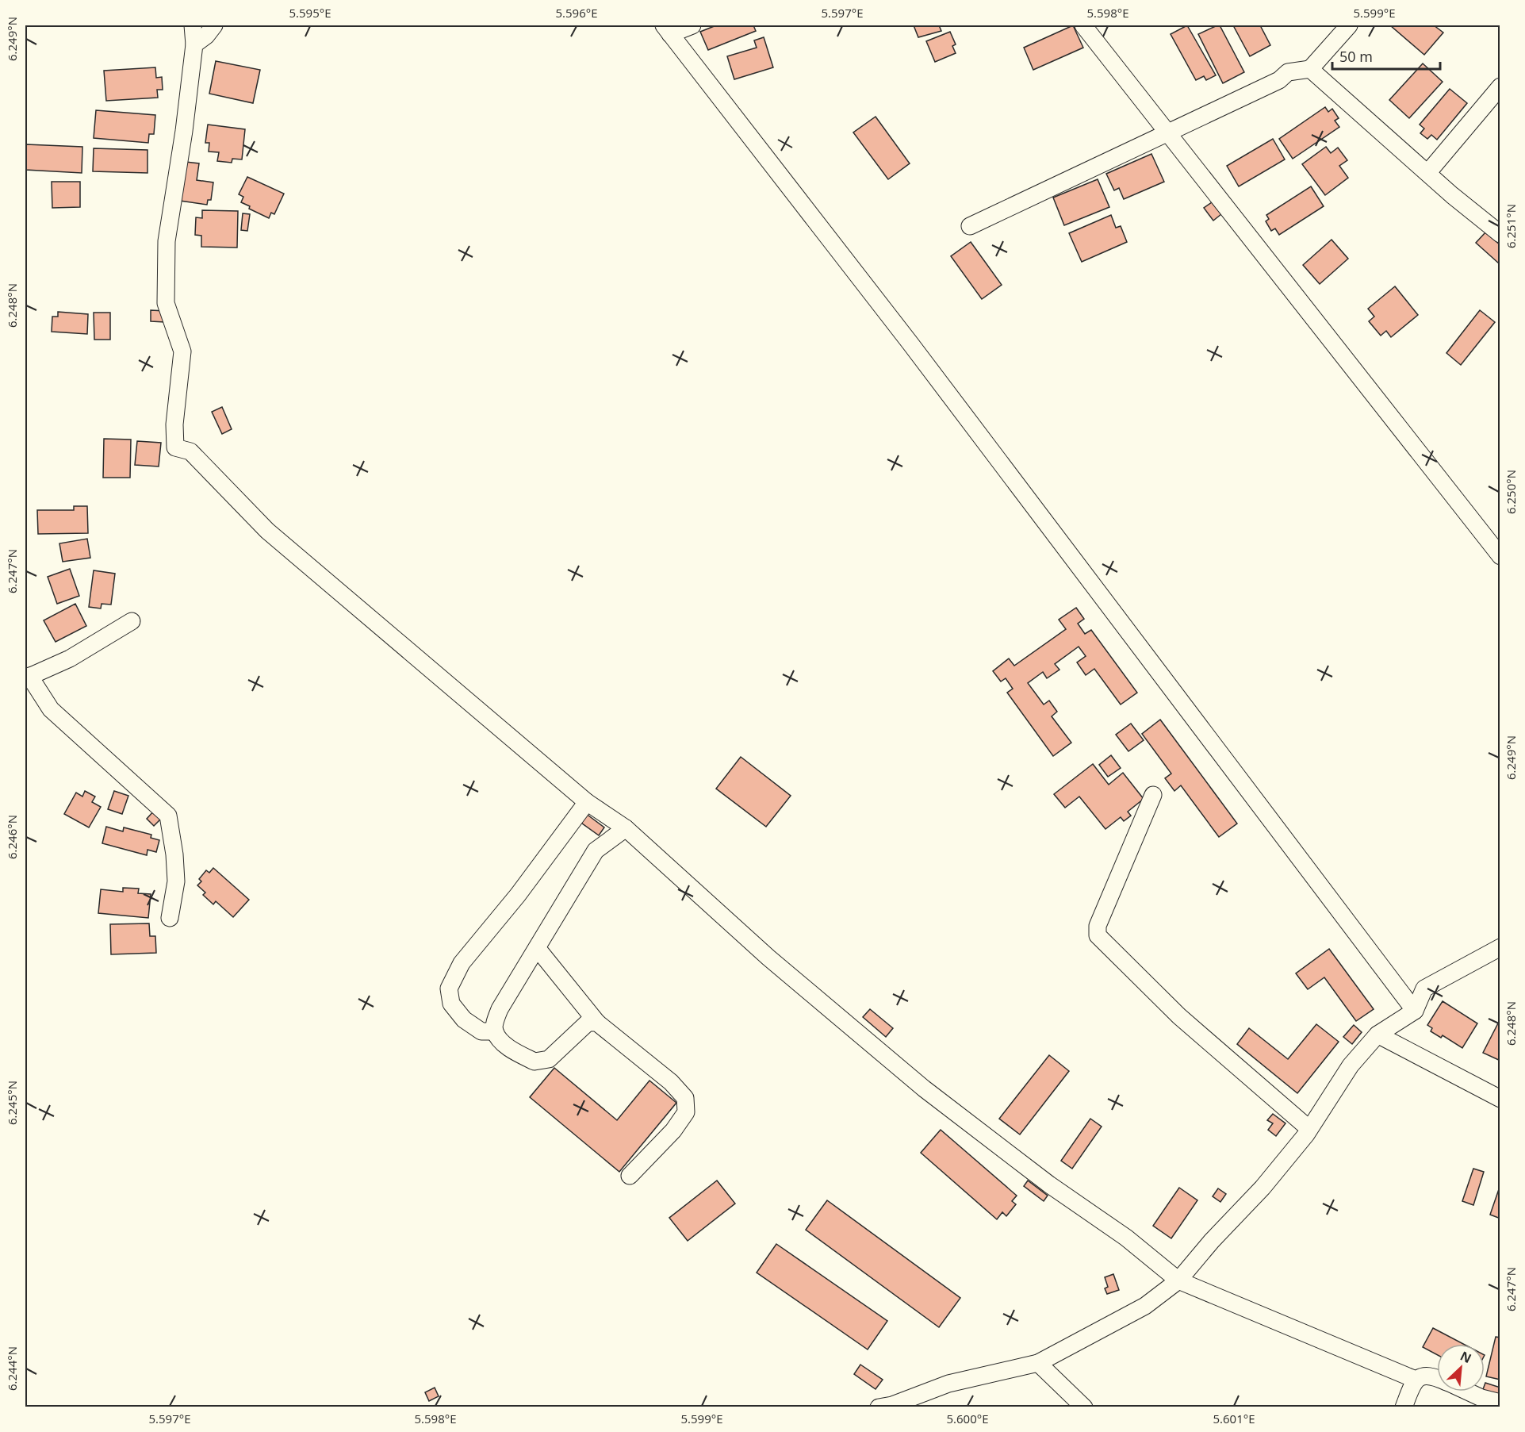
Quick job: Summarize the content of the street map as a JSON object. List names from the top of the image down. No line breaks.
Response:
{"scale_bar":"50 m","north":"top right","coordinates":["5.595°E","5.596°E","5.597°E","5.598°E","5.599°E","6.249°N","6.251°N","6.248°N","6.250°N","6.247°N","6.246°N","6.245°N","6.244°N","5.600°E","5.601°E"]}
